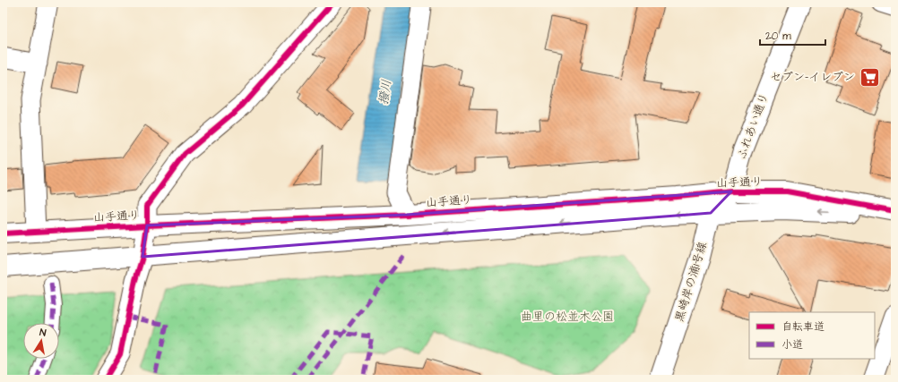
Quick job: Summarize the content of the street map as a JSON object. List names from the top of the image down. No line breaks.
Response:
{"streets":{"street":["ふれあい通り","山手通り","黒崎岸の浦1号線"]},"crossings":[["ふれあい通り","山手通り"]],"water":["撥川"],"parks":["曲里の松並木公園"],"places":{"supermarket":["セブン-イレブン"]},"legend":["自転車道","小道"],"scale_bar":"20 m","north":"top"}
